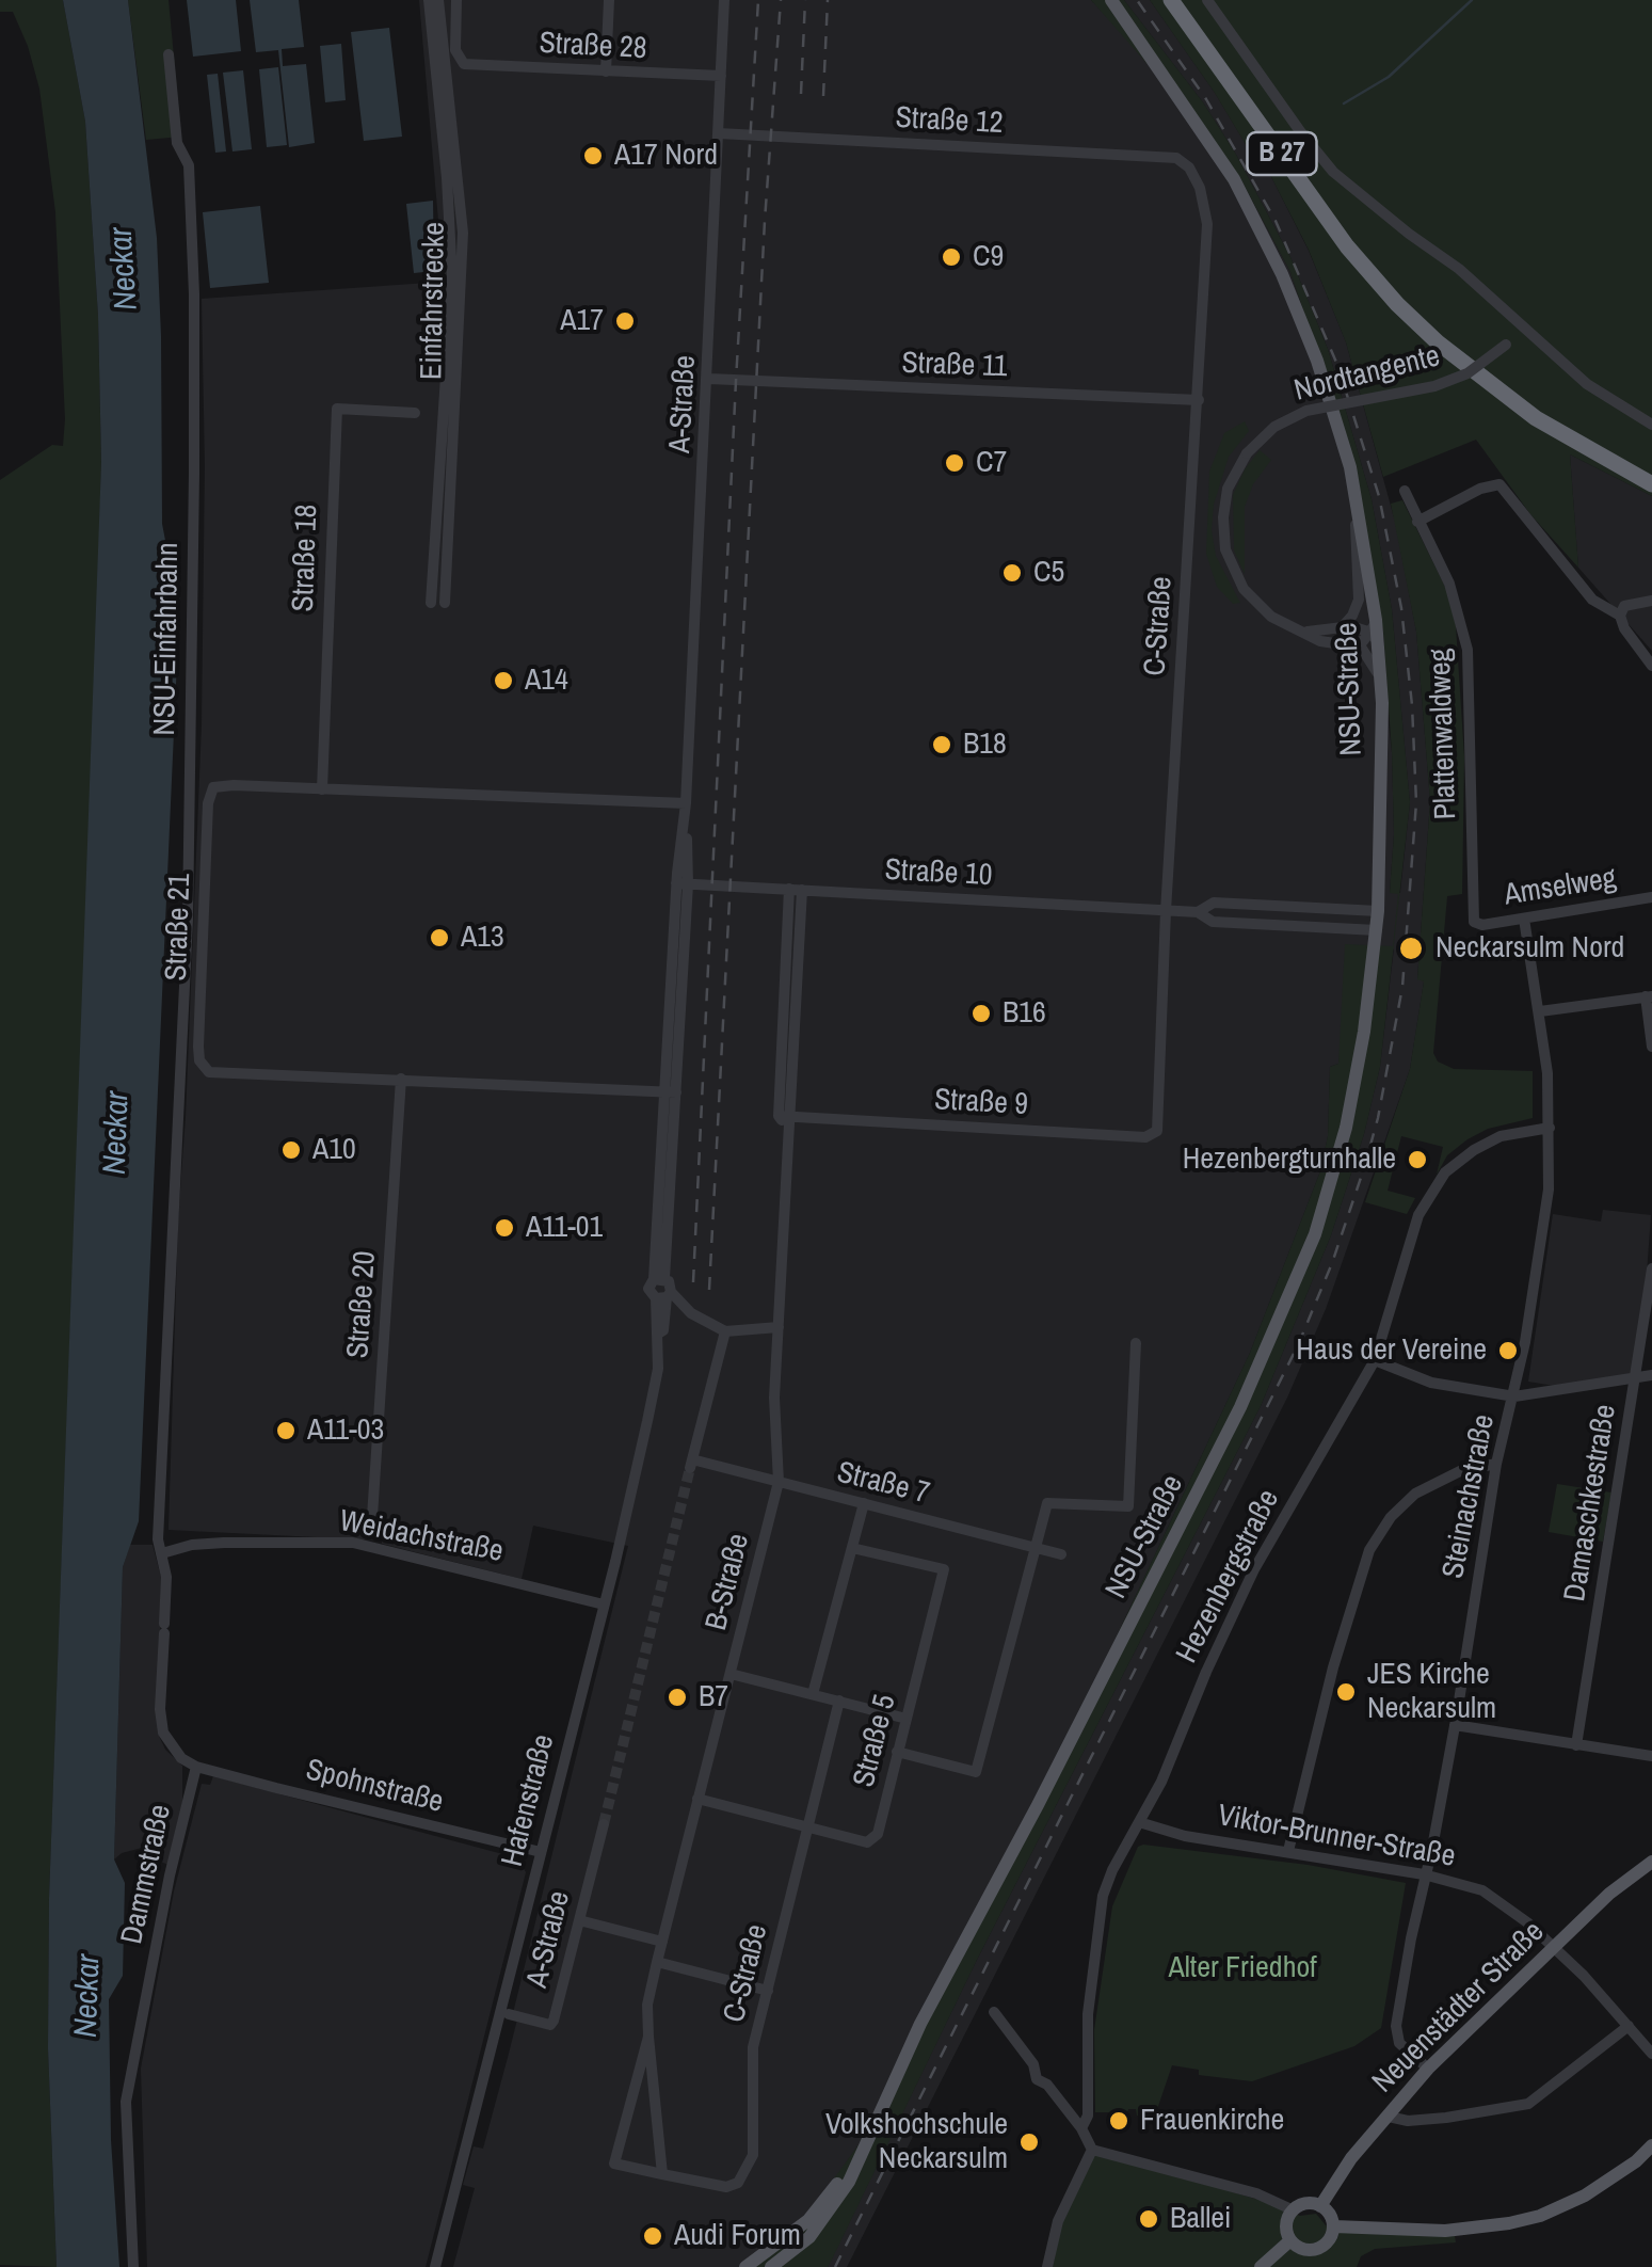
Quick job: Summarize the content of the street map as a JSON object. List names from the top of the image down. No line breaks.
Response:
{"streets":{"highway":["B 27"],"main road":["NSU-Straße","Neuenstädter Straße"],"street":["Straße 28","Straße 12","Einfahrstrecke","Straße 11","Nordtangente","A-Straße","Straße 18","C-Straße","NSU-Einfahrbahn","Plattenwaldweg","Straße 10","Amselweg","Straße 21","Straße 9","Straße 20","Straße 7","Steinachstraße","Damaschkestraße","Weidachstraße","Hezenbergstraße","B-Straße","Straße 5","Spohnstraße","Hafenstraße","Viktor-Brunner-Straße","Dammstraße"]},"crossings":[["Straße 28","A-Straße"],["Straße 12","A-Straße"],["Straße 12","C-Straße"],["Straße 11","A-Straße"],["Straße 11","C-Straße"],["A-Straße","Straße 10"],["A-Straße","Straße 21"],["A-Straße","Hafenstraße"],["Straße 18","Straße 21"],["C-Straße","Straße 10"],["C-Straße","Straße 9"],["C-Straße","B-Straße"],["C-Straße","Straße 5"],["NSU-Einfahrbahn","Weidachstraße"],["Plattenwaldweg","Amselweg"],["Straße 10","B-Straße"],["Amselweg","Steinachstraße"],["Straße 21","Straße 20"],["Straße 9","B-Straße"],["Straße 7","B-Straße"],["Steinachstraße","Hezenbergstraße"],["Steinachstraße","Viktor-Brunner-Straße"],["Steinachstraße","Neuenstädter Straße"],["Weidachstraße","Hafenstraße"],["Hezenbergstraße","Viktor-Brunner-Straße"],["B-Straße","Straße 5"],["Spohnstraße","Hafenstraße"],["Spohnstraße","Dammstraße"],["Viktor-Brunner-Straße","Neuenstädter Straße"]],"water":["Neckar"],"parks":["Alter Friedhof"],"places":["A17 Nord","C9","A17","C7","C5","A14","B18","A13","Neckarsulm Nord","B16","A10","Hezenbergturnhalle","A11-01","Haus der Vereine","A11-03","JES Kirche Neckarsulm","B7","Frauenkirche","Volkshochschule Neckarsulm","Ballei","Audi Forum"]}
